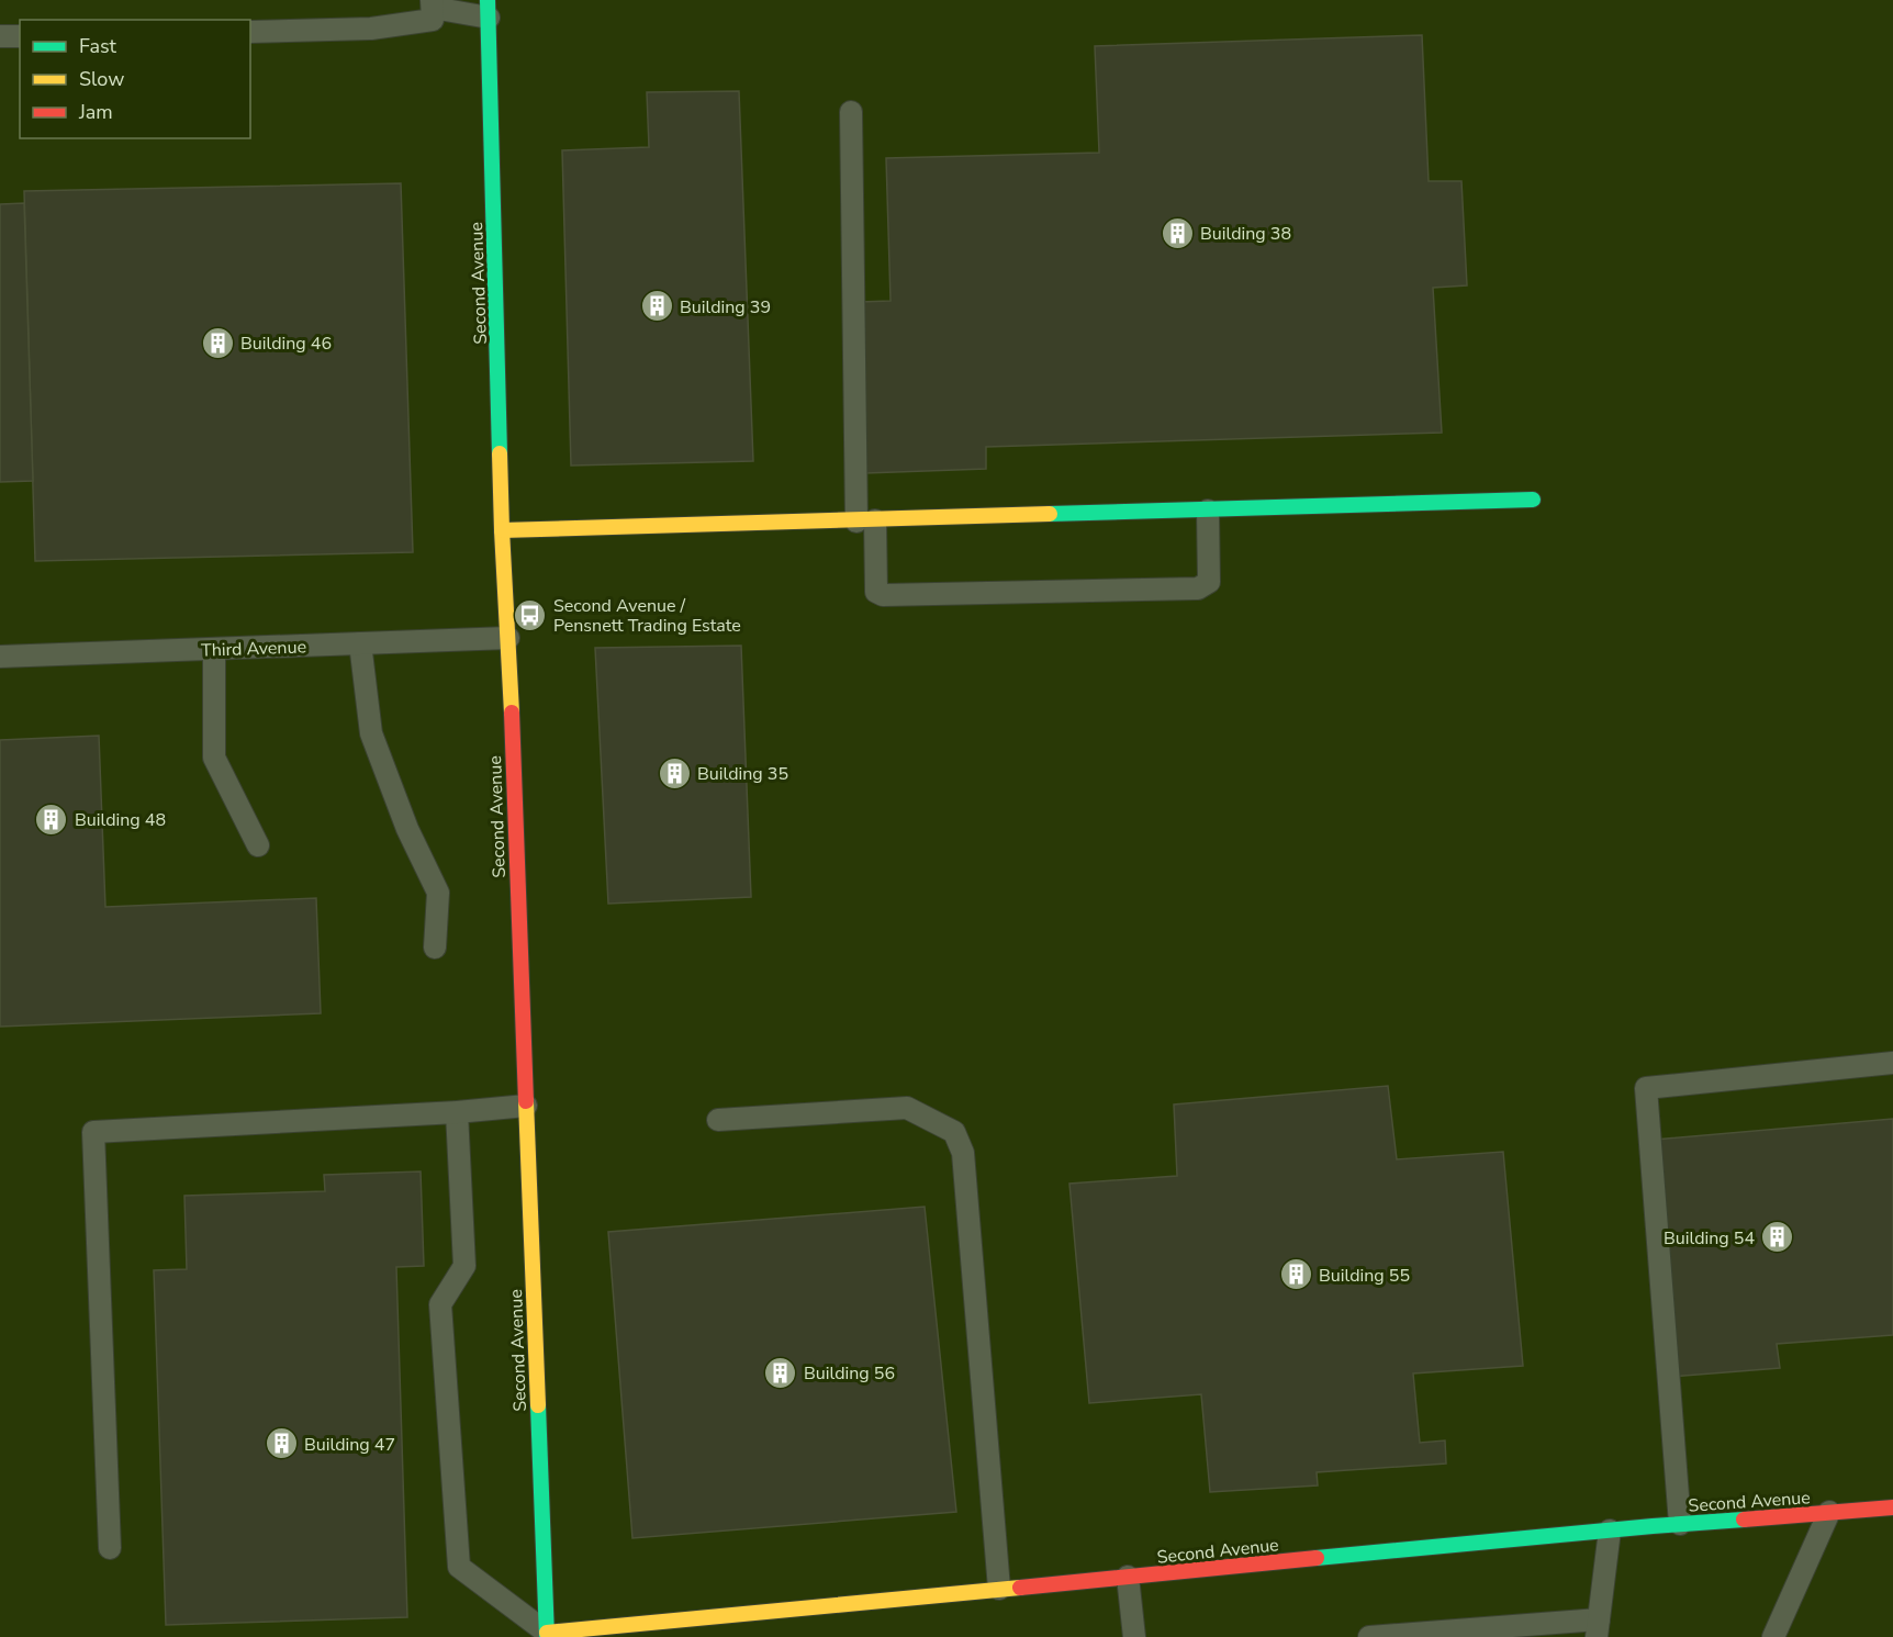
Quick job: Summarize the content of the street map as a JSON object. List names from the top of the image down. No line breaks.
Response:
{"streets":{"street":["Second Avenue"],"lane":["Third Avenue"]},"crossings":[["Second Avenue","Third Avenue"]],"places":{"building":["Building 38","Building 39","Building 46","Building 35","Building 48","Building 54","Building 55","Building 56","Building 47"],"bus stop":["Second Avenue / Pensnett Trading Estate"]},"legend":["Fast","Slow","Jam"]}
